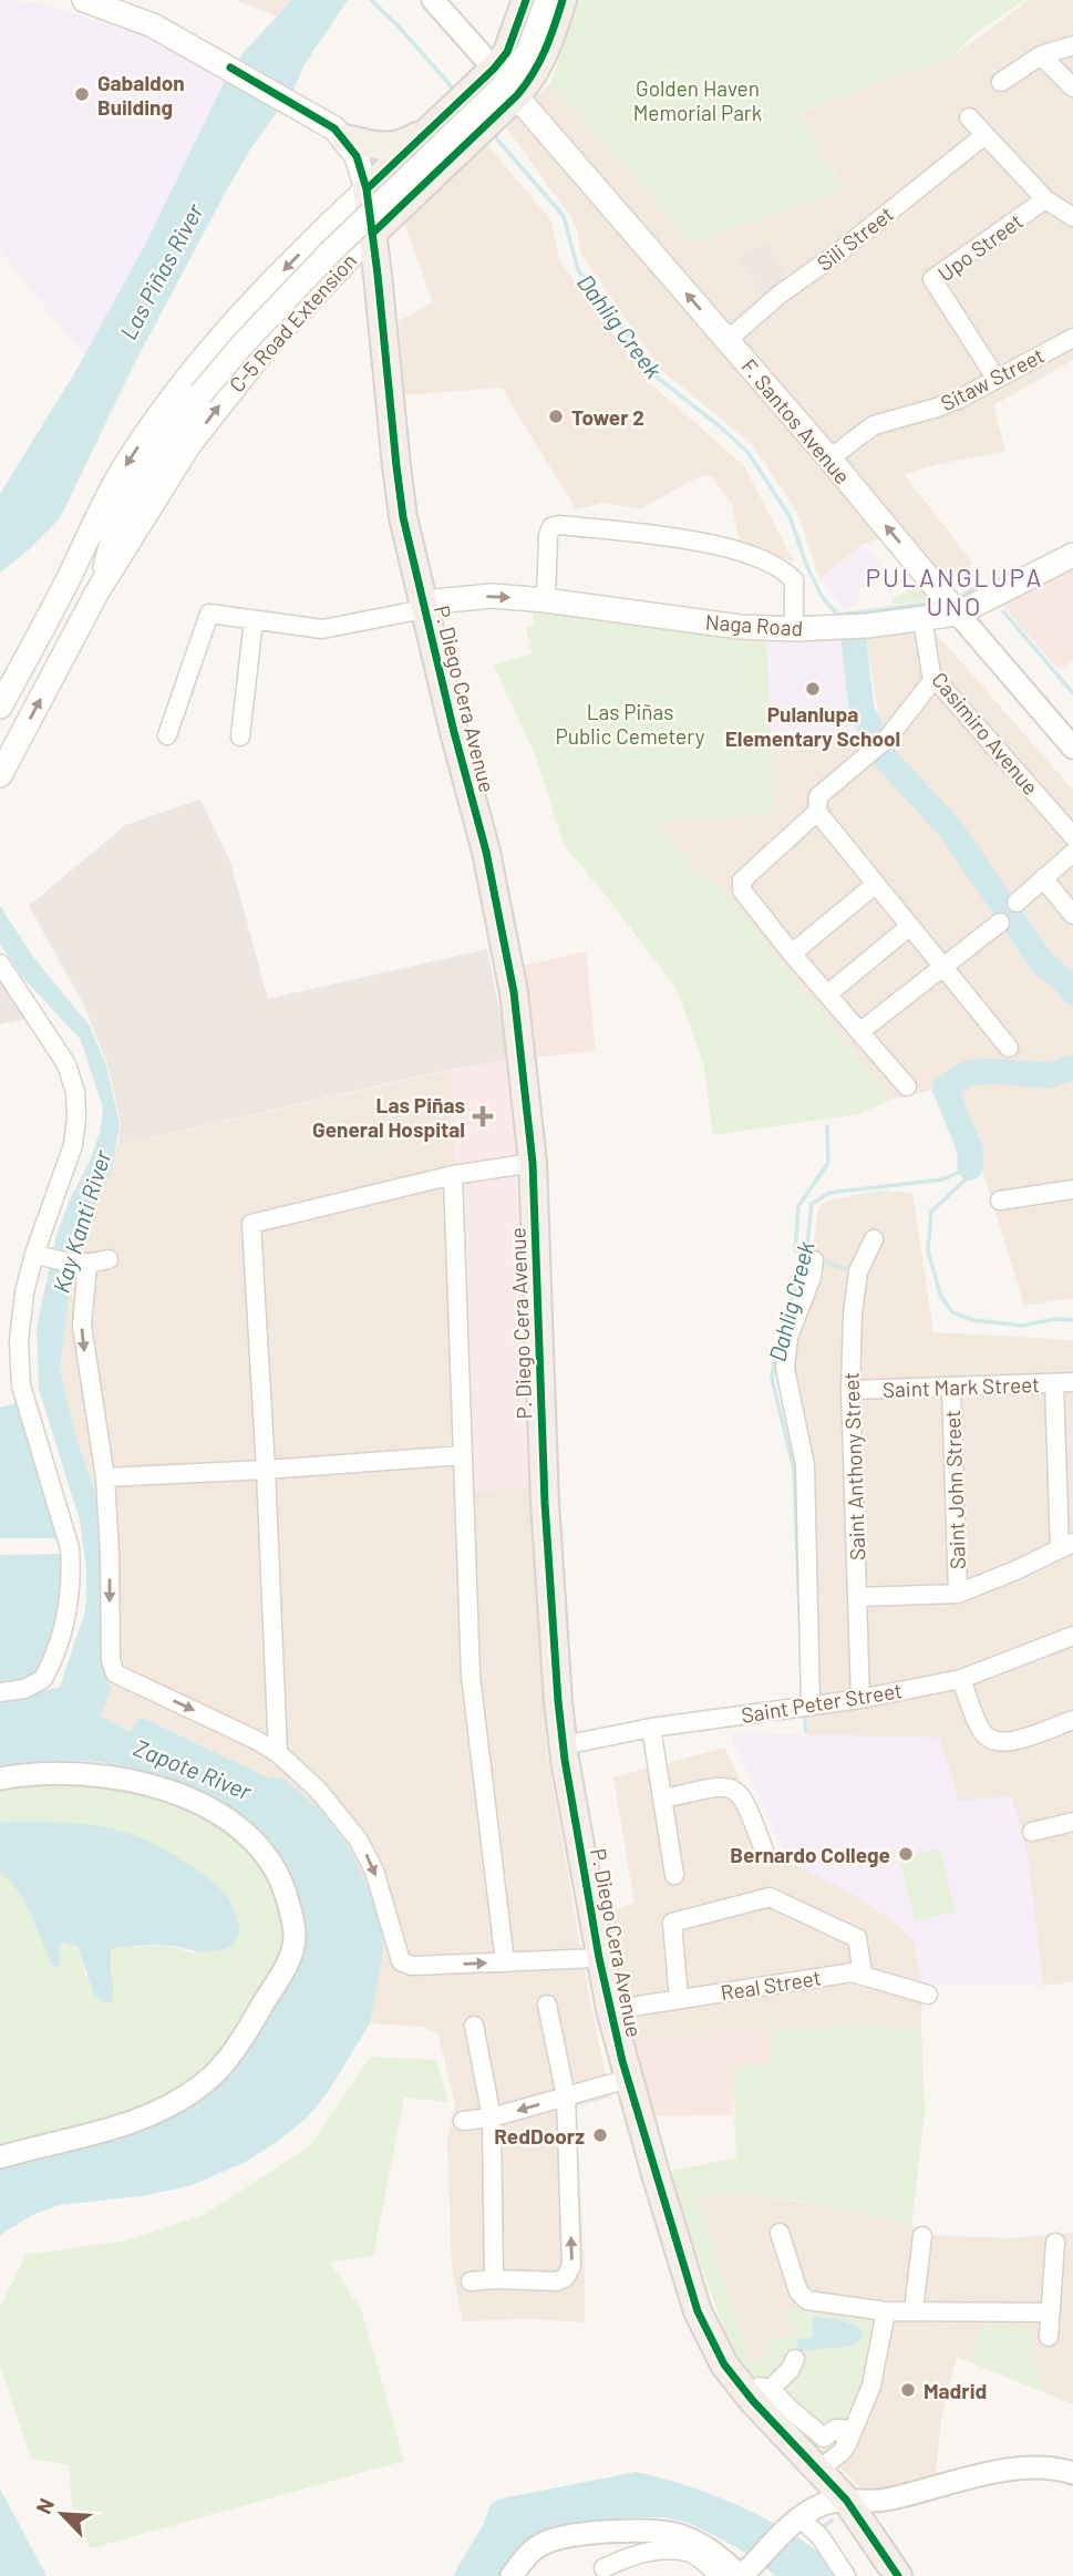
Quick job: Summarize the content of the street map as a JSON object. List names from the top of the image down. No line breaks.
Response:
{"streets":{"main road":["C-5 Road Extension","F. Santos Avenue","Naga Road","P. Diego Cera Avenue"],"street":["Sili Street","Upo Street","Sitaw Street","Casimiro Avenue","Saint Mark Street","Saint Anthony Street","Saint John Street","Saint Peter Street","Real Street"]},"crossings":[["Sili Street","F. Santos Avenue"],["Upo Street","Sitaw Street"],["C-5 Road Extension","F. Santos Avenue"],["C-5 Road Extension","P. Diego Cera Avenue"],["Sitaw Street","F. Santos Avenue"],["F. Santos Avenue","Naga Road"],["Naga Road","P. Diego Cera Avenue"],["Naga Road","Casimiro Avenue"],["P. Diego Cera Avenue","Saint Peter Street"],["P. Diego Cera Avenue","Real Street"],["Saint Mark Street","Saint Anthony Street"],["Saint Mark Street","Saint John Street"],["Saint Anthony Street","Saint Peter Street"]],"one_way":["F. Santos Avenue"],"districts":["PULANGLUPA UNO"],"water":["Las Piñas River","Dahlig Creek","Kay Kanti River","Zapote River"],"parks":["Golden Haven Memorial Park","Las Piñas Public Cemetery"],"places":{"other":["Gabaldon Building","Tower 2","Pulanlupa Elementary School","Bernardo College","RedDoorz","Madrid"],"health":["Las Piñas General Hospital"]},"north":"top left"}
